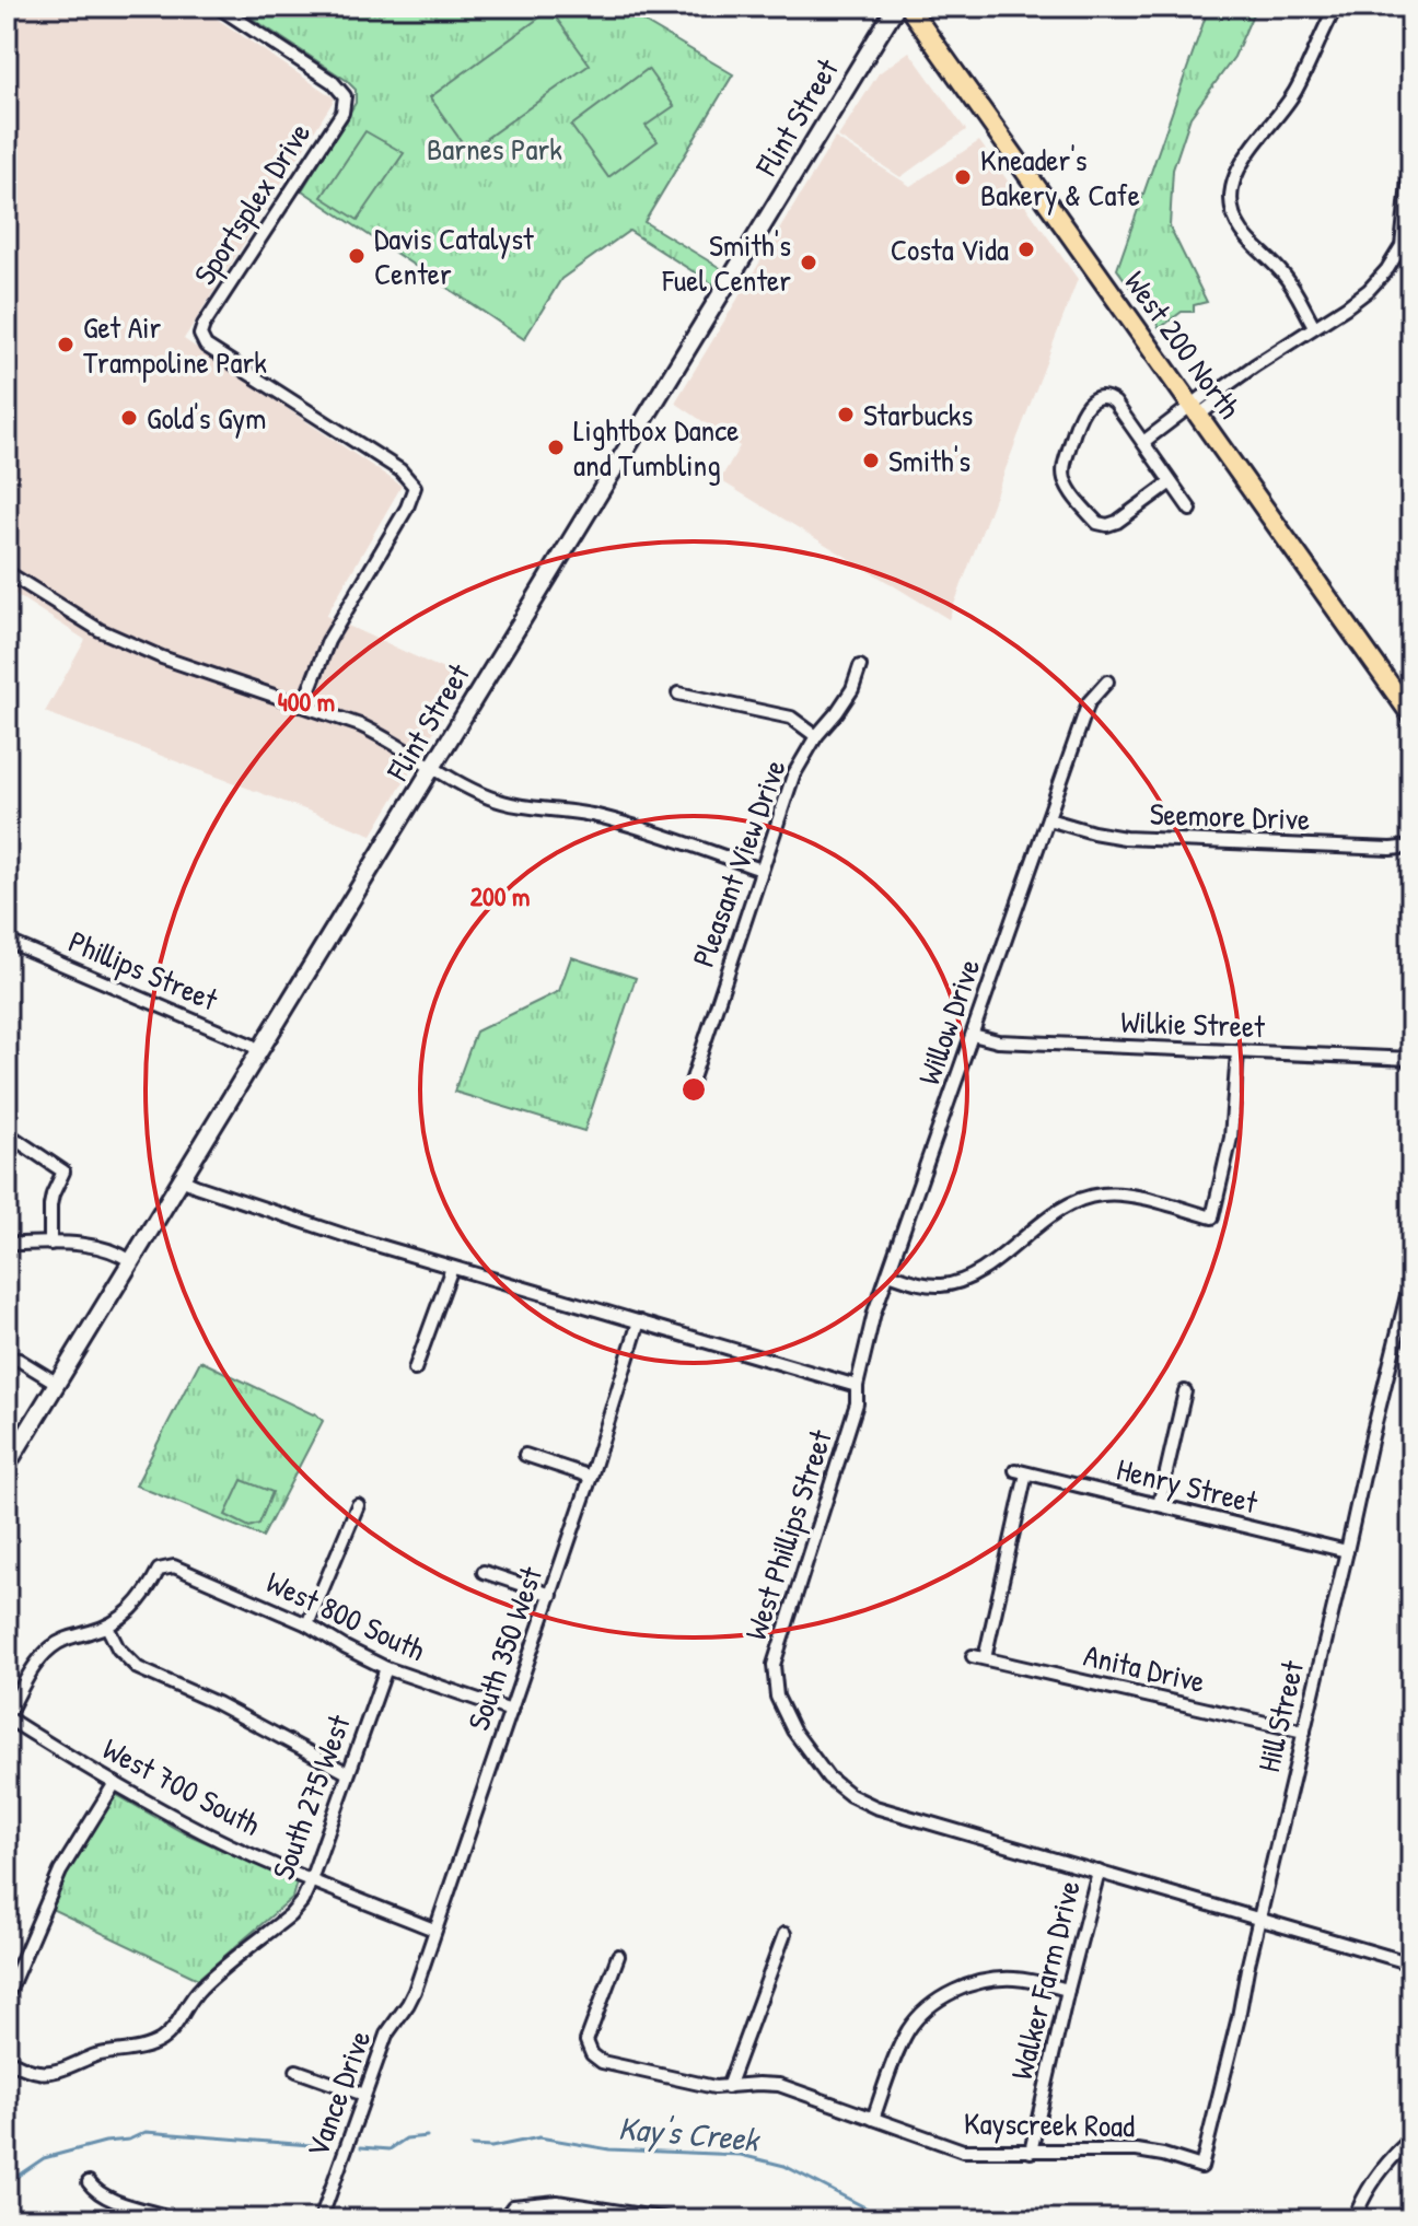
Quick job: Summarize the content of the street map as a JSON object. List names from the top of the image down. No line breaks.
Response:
{"streets":{"main road":["West 200 North"],"street":["Flint Street","Sportsplex Drive","Seemore Drive","Pleasant View Drive","Phillips Street","Willow Drive","Wilkie Street","Henry Street","West Phillips Street","West 800 South","South 350 West","Anita Drive","Hill Street","West 700 South","South 275 West","Walker Farm Drive","Vance Drive","Kayscreek Road"]},"crossings":[["Flint Street","Phillips Street"],["Seemore Drive","Willow Drive"],["Willow Drive","Wilkie Street"],["Willow Drive","West Phillips Street"],["Henry Street","Anita Drive"],["Henry Street","Hill Street"],["West Phillips Street","Hill Street"],["West Phillips Street","Walker Farm Drive"],["West 800 South","South 350 West"],["West 800 South","South 275 West"],["South 350 West","West 700 South"],["South 350 West","Vance Drive"],["Anita Drive","Hill Street"],["Hill Street","Kayscreek Road"],["West 700 South","South 275 West"],["Walker Farm Drive","Kayscreek Road"]],"water":["Kay's Creek"],"parks":["Barnes Park"],"places":["Kneader's Bakery & Cafe","Costa Vida","Davis Catalyst Center","Smith's Fuel Center","Get Air Trampoline Park","Starbucks","Gold's Gym","Lightbox Dance and Tumbling","Smith's"],"rings":["400 m","200 m"]}
